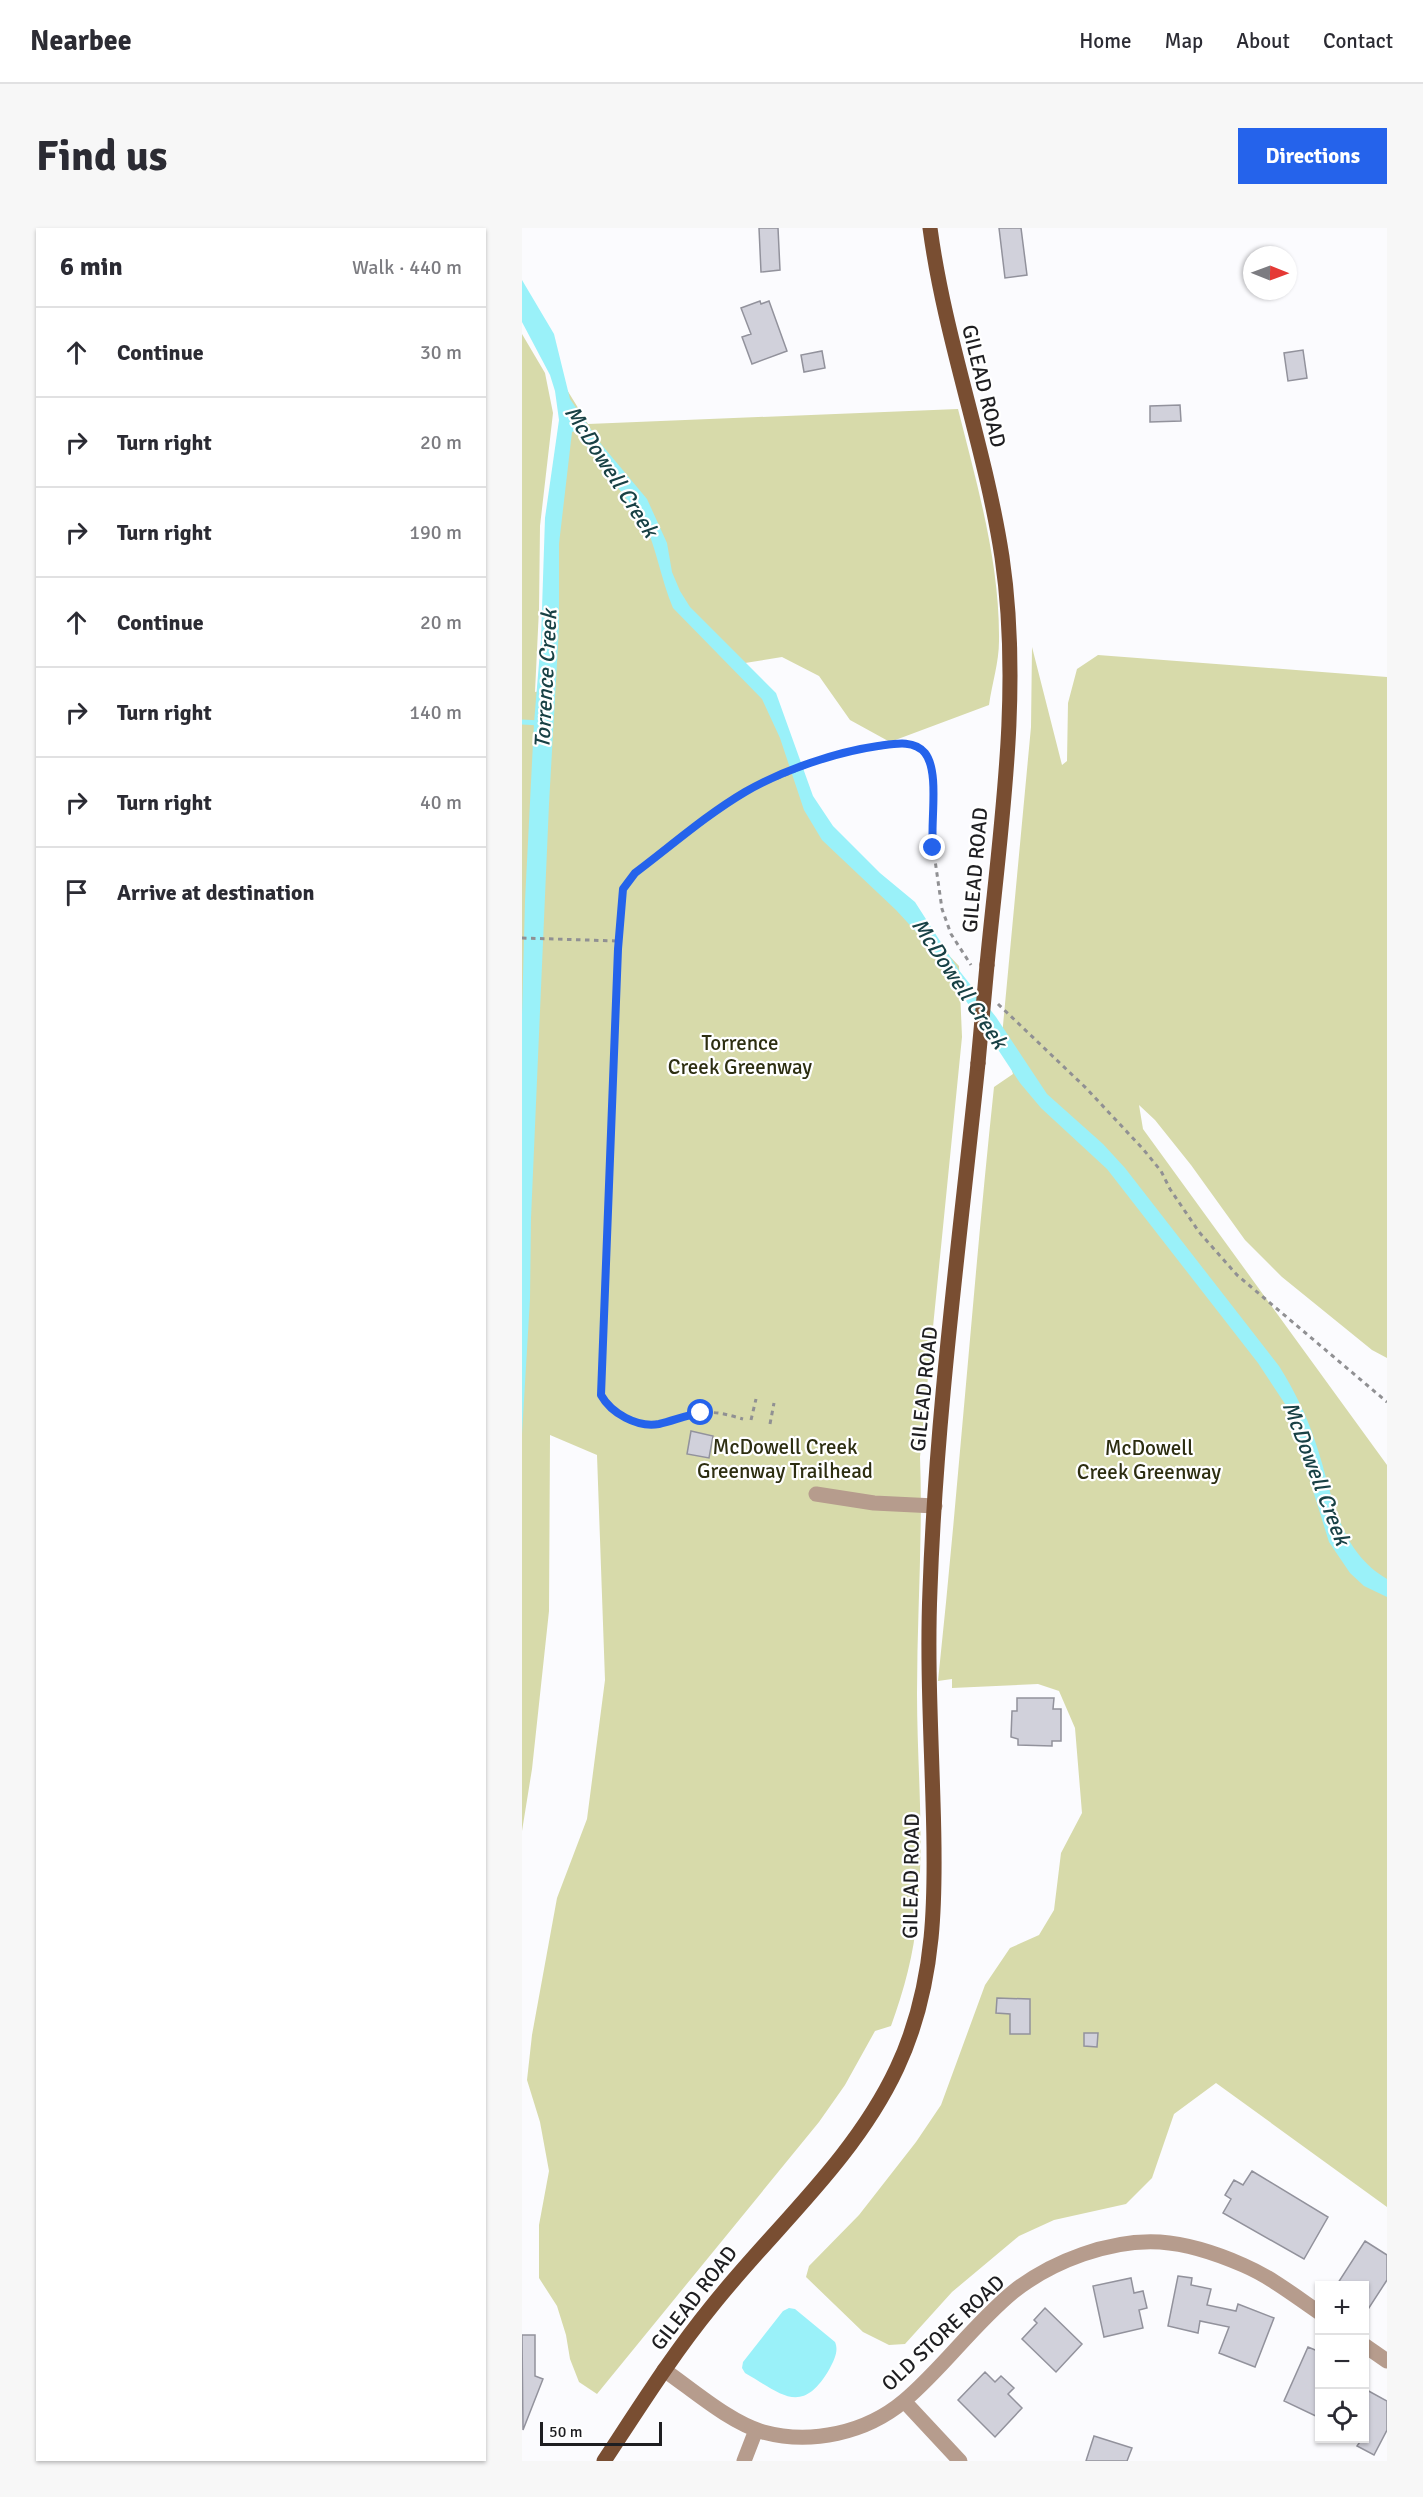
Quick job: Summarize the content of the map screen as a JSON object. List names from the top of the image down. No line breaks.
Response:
{"streets":{"main road":["GILEAD ROAD"],"street":["OLD STORE ROAD"]},"crossings":[["GILEAD ROAD","OLD STORE ROAD"]],"water":["McDowell Creek","Torrence Creek"],"parks":["Torrence Creek Greenway","McDowell Creek Greenway Trailhead","McDowell Creek Greenway"],"scale_bar":"50 m","north":"right","page":{"header":"Nearbee","nav":["Home","Map","About","Contact"],"buttons":"Directions","title":"Find us","heading":["6 min","Walk · 440 m"],"list":[["Continue","30 m"],["Turn right","20 m"],["Turn right","190 m"],["Continue","20 m"],["Turn right","140 m"],["Turn right","40 m"],"Arrive at destination"],"map_buttons":["+","−"],"scale":"50 m"}}
